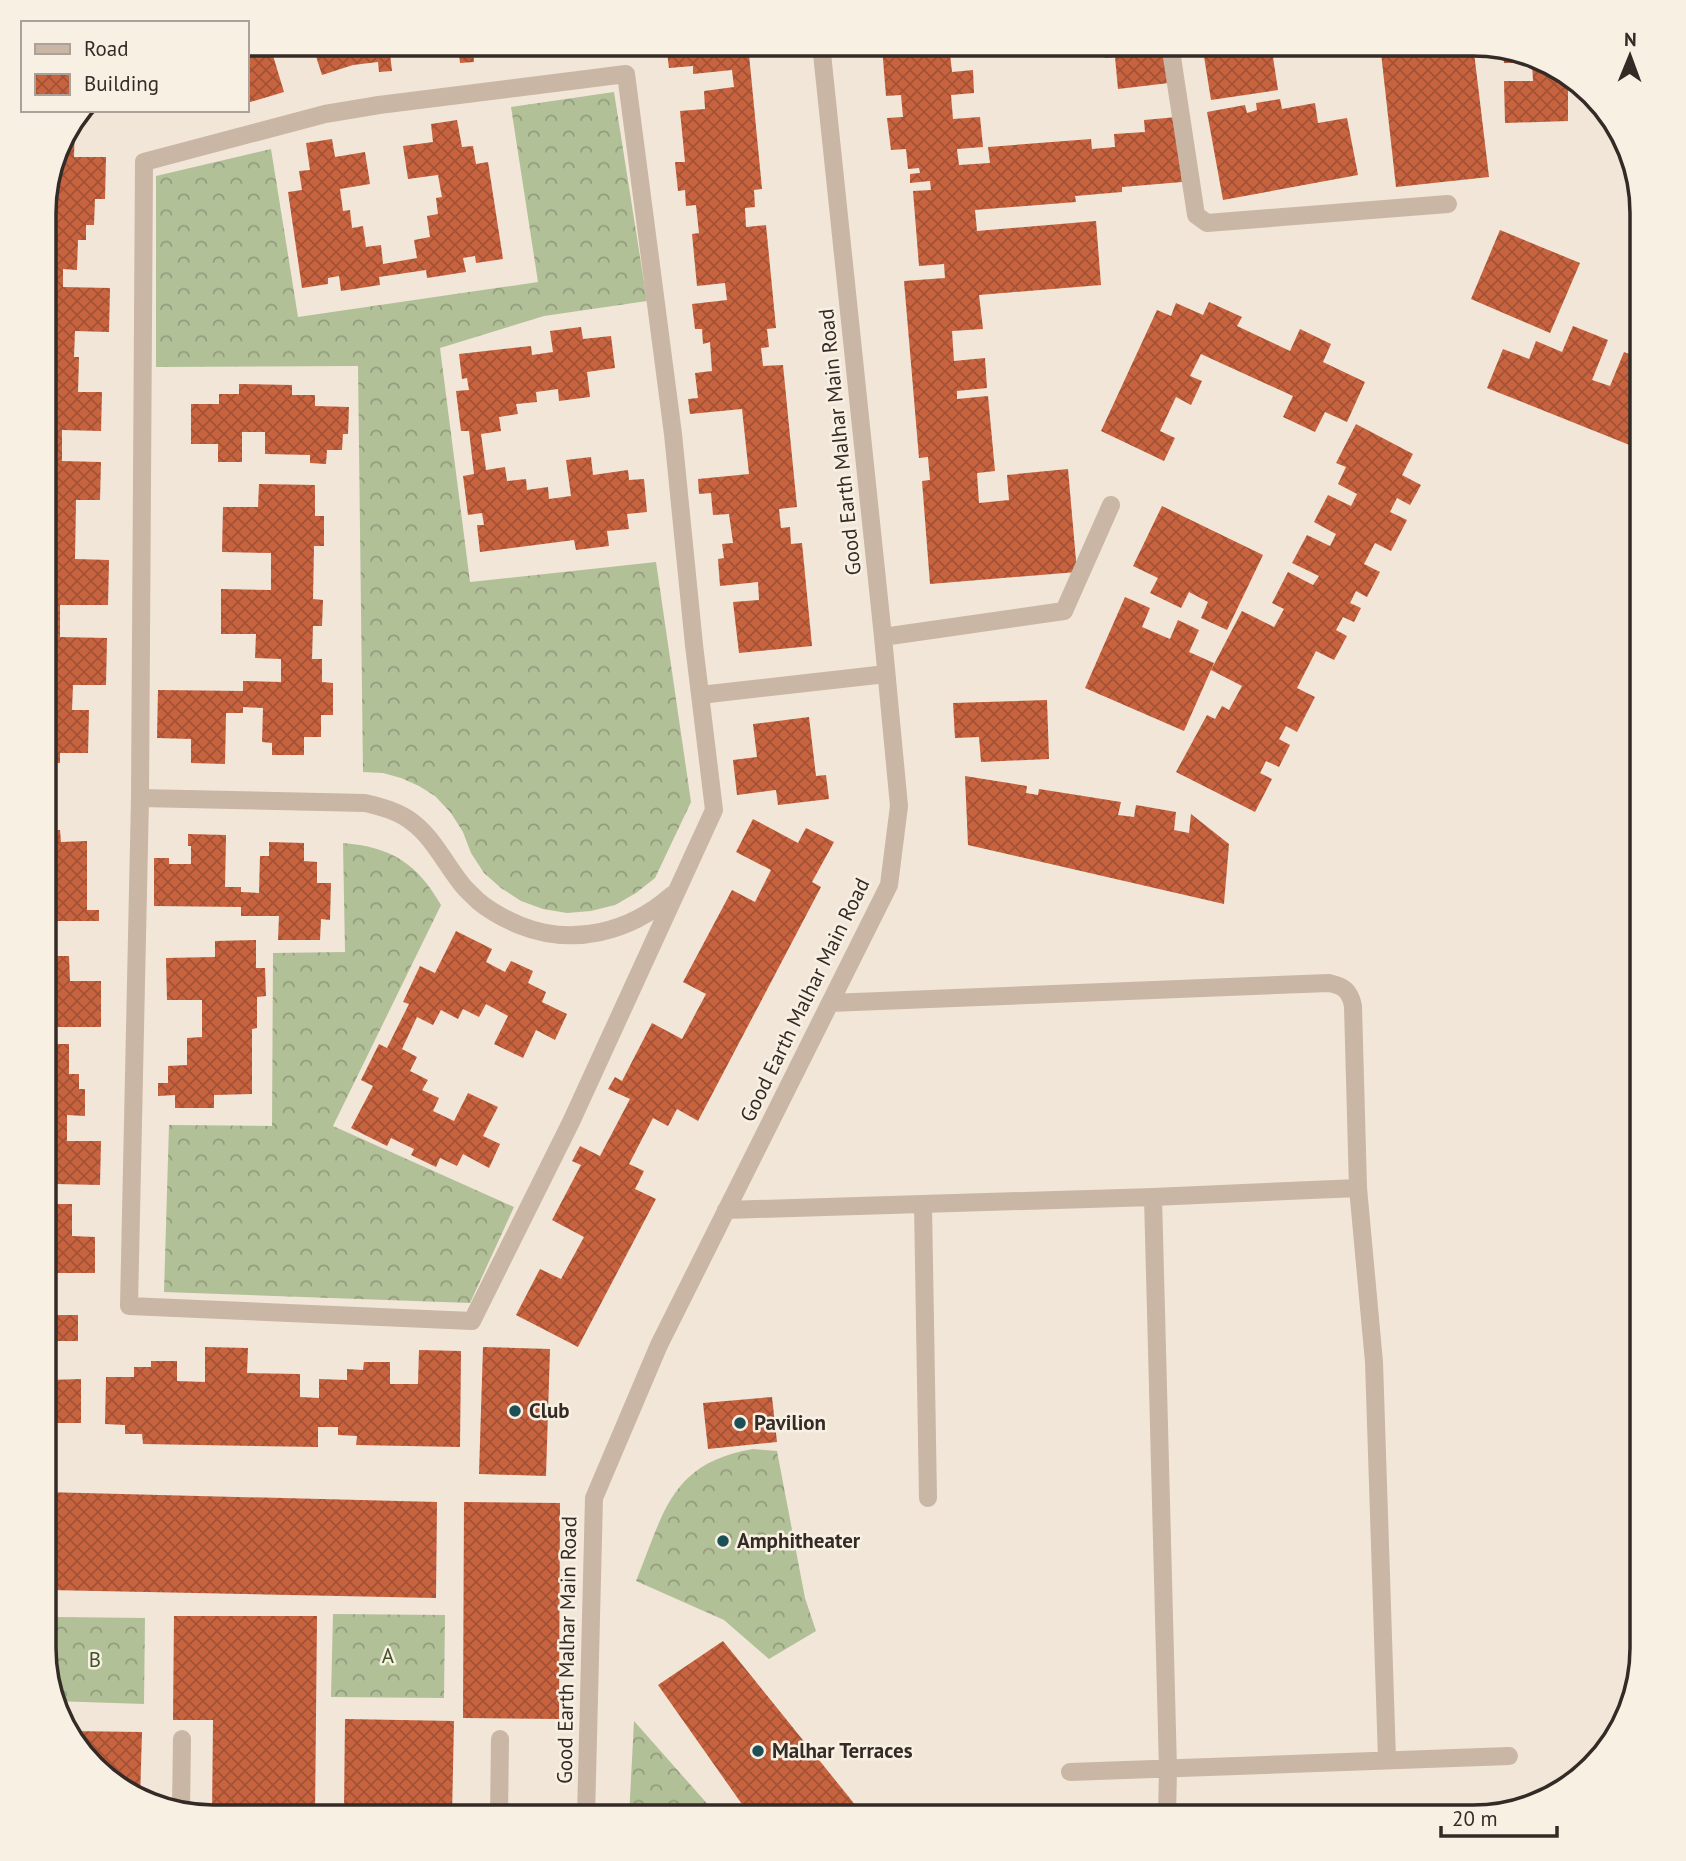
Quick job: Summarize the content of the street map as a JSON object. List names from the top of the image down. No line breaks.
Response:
{"streets":{"street":["Good Earth Malhar Main Road"]},"parks":["A","B"],"places":["Club","Pavilion","Amphitheater","Malhar Terraces"],"legend":["Road","Building"],"scale_bar":"20 m","north":"top"}
